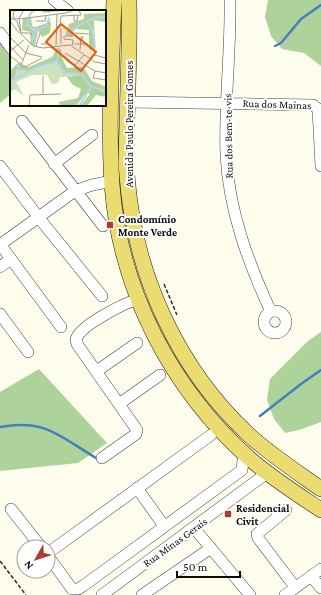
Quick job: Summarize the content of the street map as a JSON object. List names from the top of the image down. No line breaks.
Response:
{"streets":{"main road":["Avenida Paulo Pereira Gomes"],"street":["Rua dos Mainas","Rua dos Bem-te-vis","Rua Minas Gerais"]},"crossings":[["Rua dos Mainas","Avenida Paulo Pereira Gomes"],["Rua dos Mainas","Rua dos Bem-te-vis"],["Avenida Paulo Pereira Gomes","Rua Minas Gerais"]],"places":{"transit":["Condomínio Monte Verde","Residencial Civit"]},"scale_bar":"50 m","north":"bottom left"}
